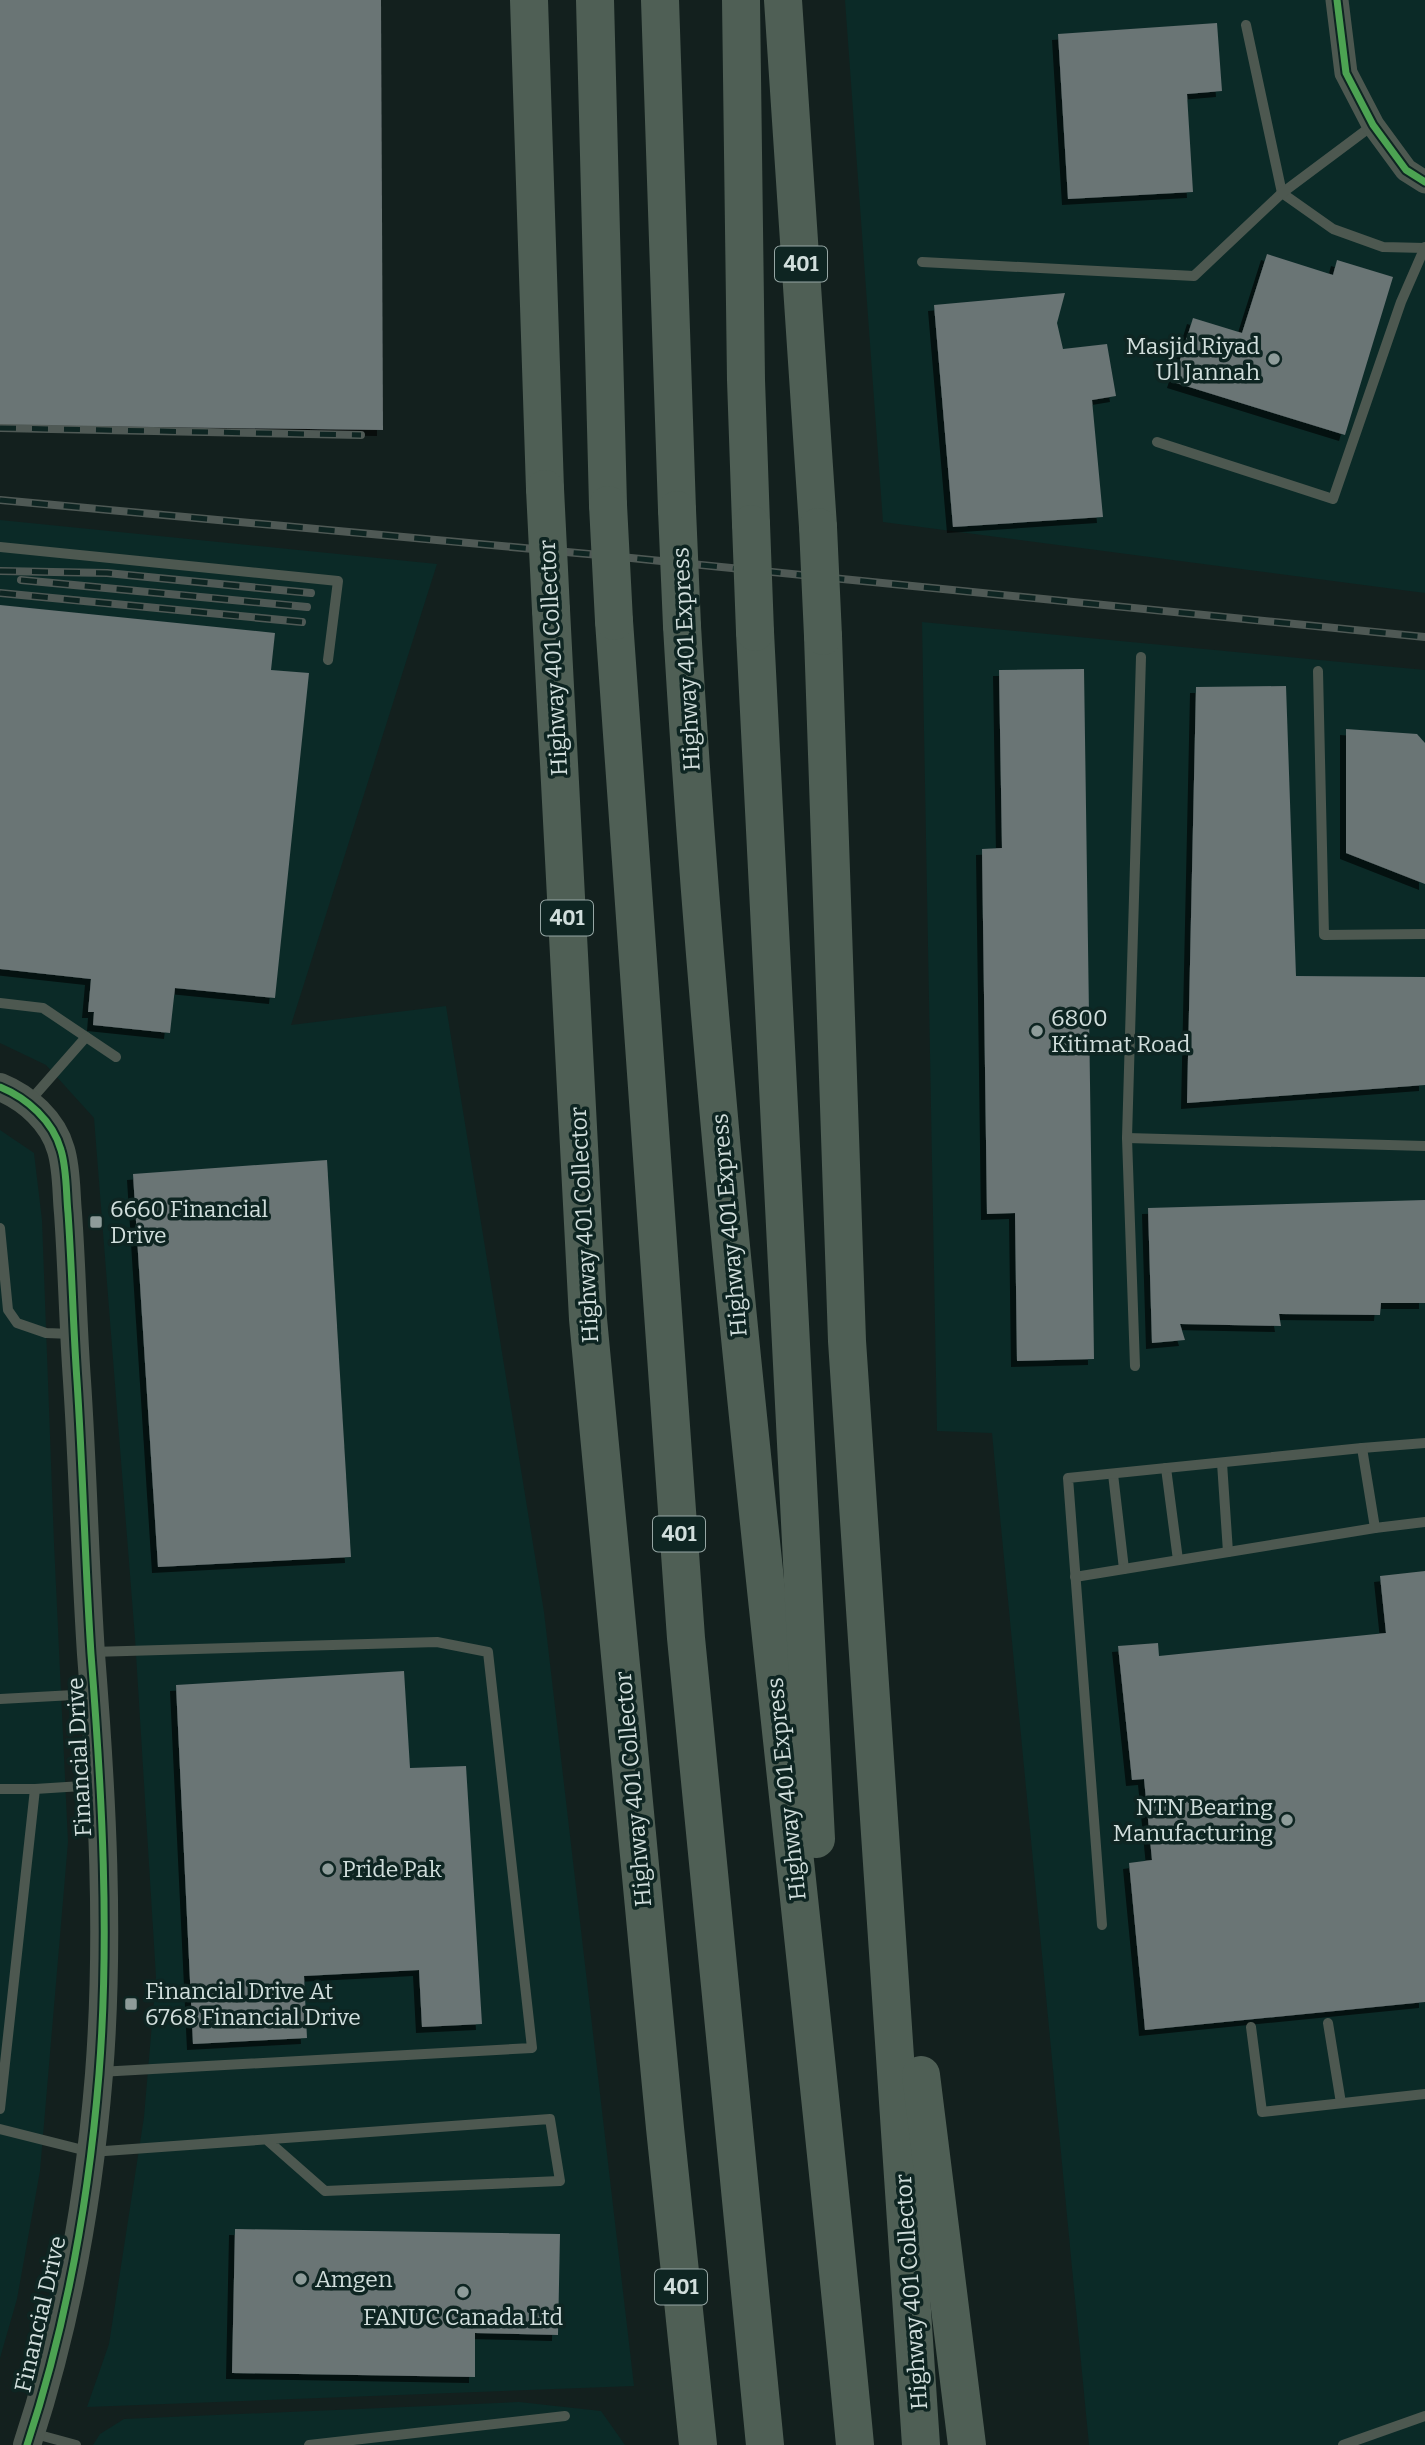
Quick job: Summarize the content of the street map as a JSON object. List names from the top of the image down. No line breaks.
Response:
{"streets":{"highway":["401","Highway 401 Collector","Highway 401 Express"],"street":["Financial Drive"]},"places":{"other":["Masjid Riyad Ul Jannah","6800 Kitimat Road","NTN Bearing Manufacturing","Pride Pak","Amgen","FANUC Canada Ltd"],"transit":["6660 Financial Drive","Financial Drive At 6768 Financial Drive"]}}
